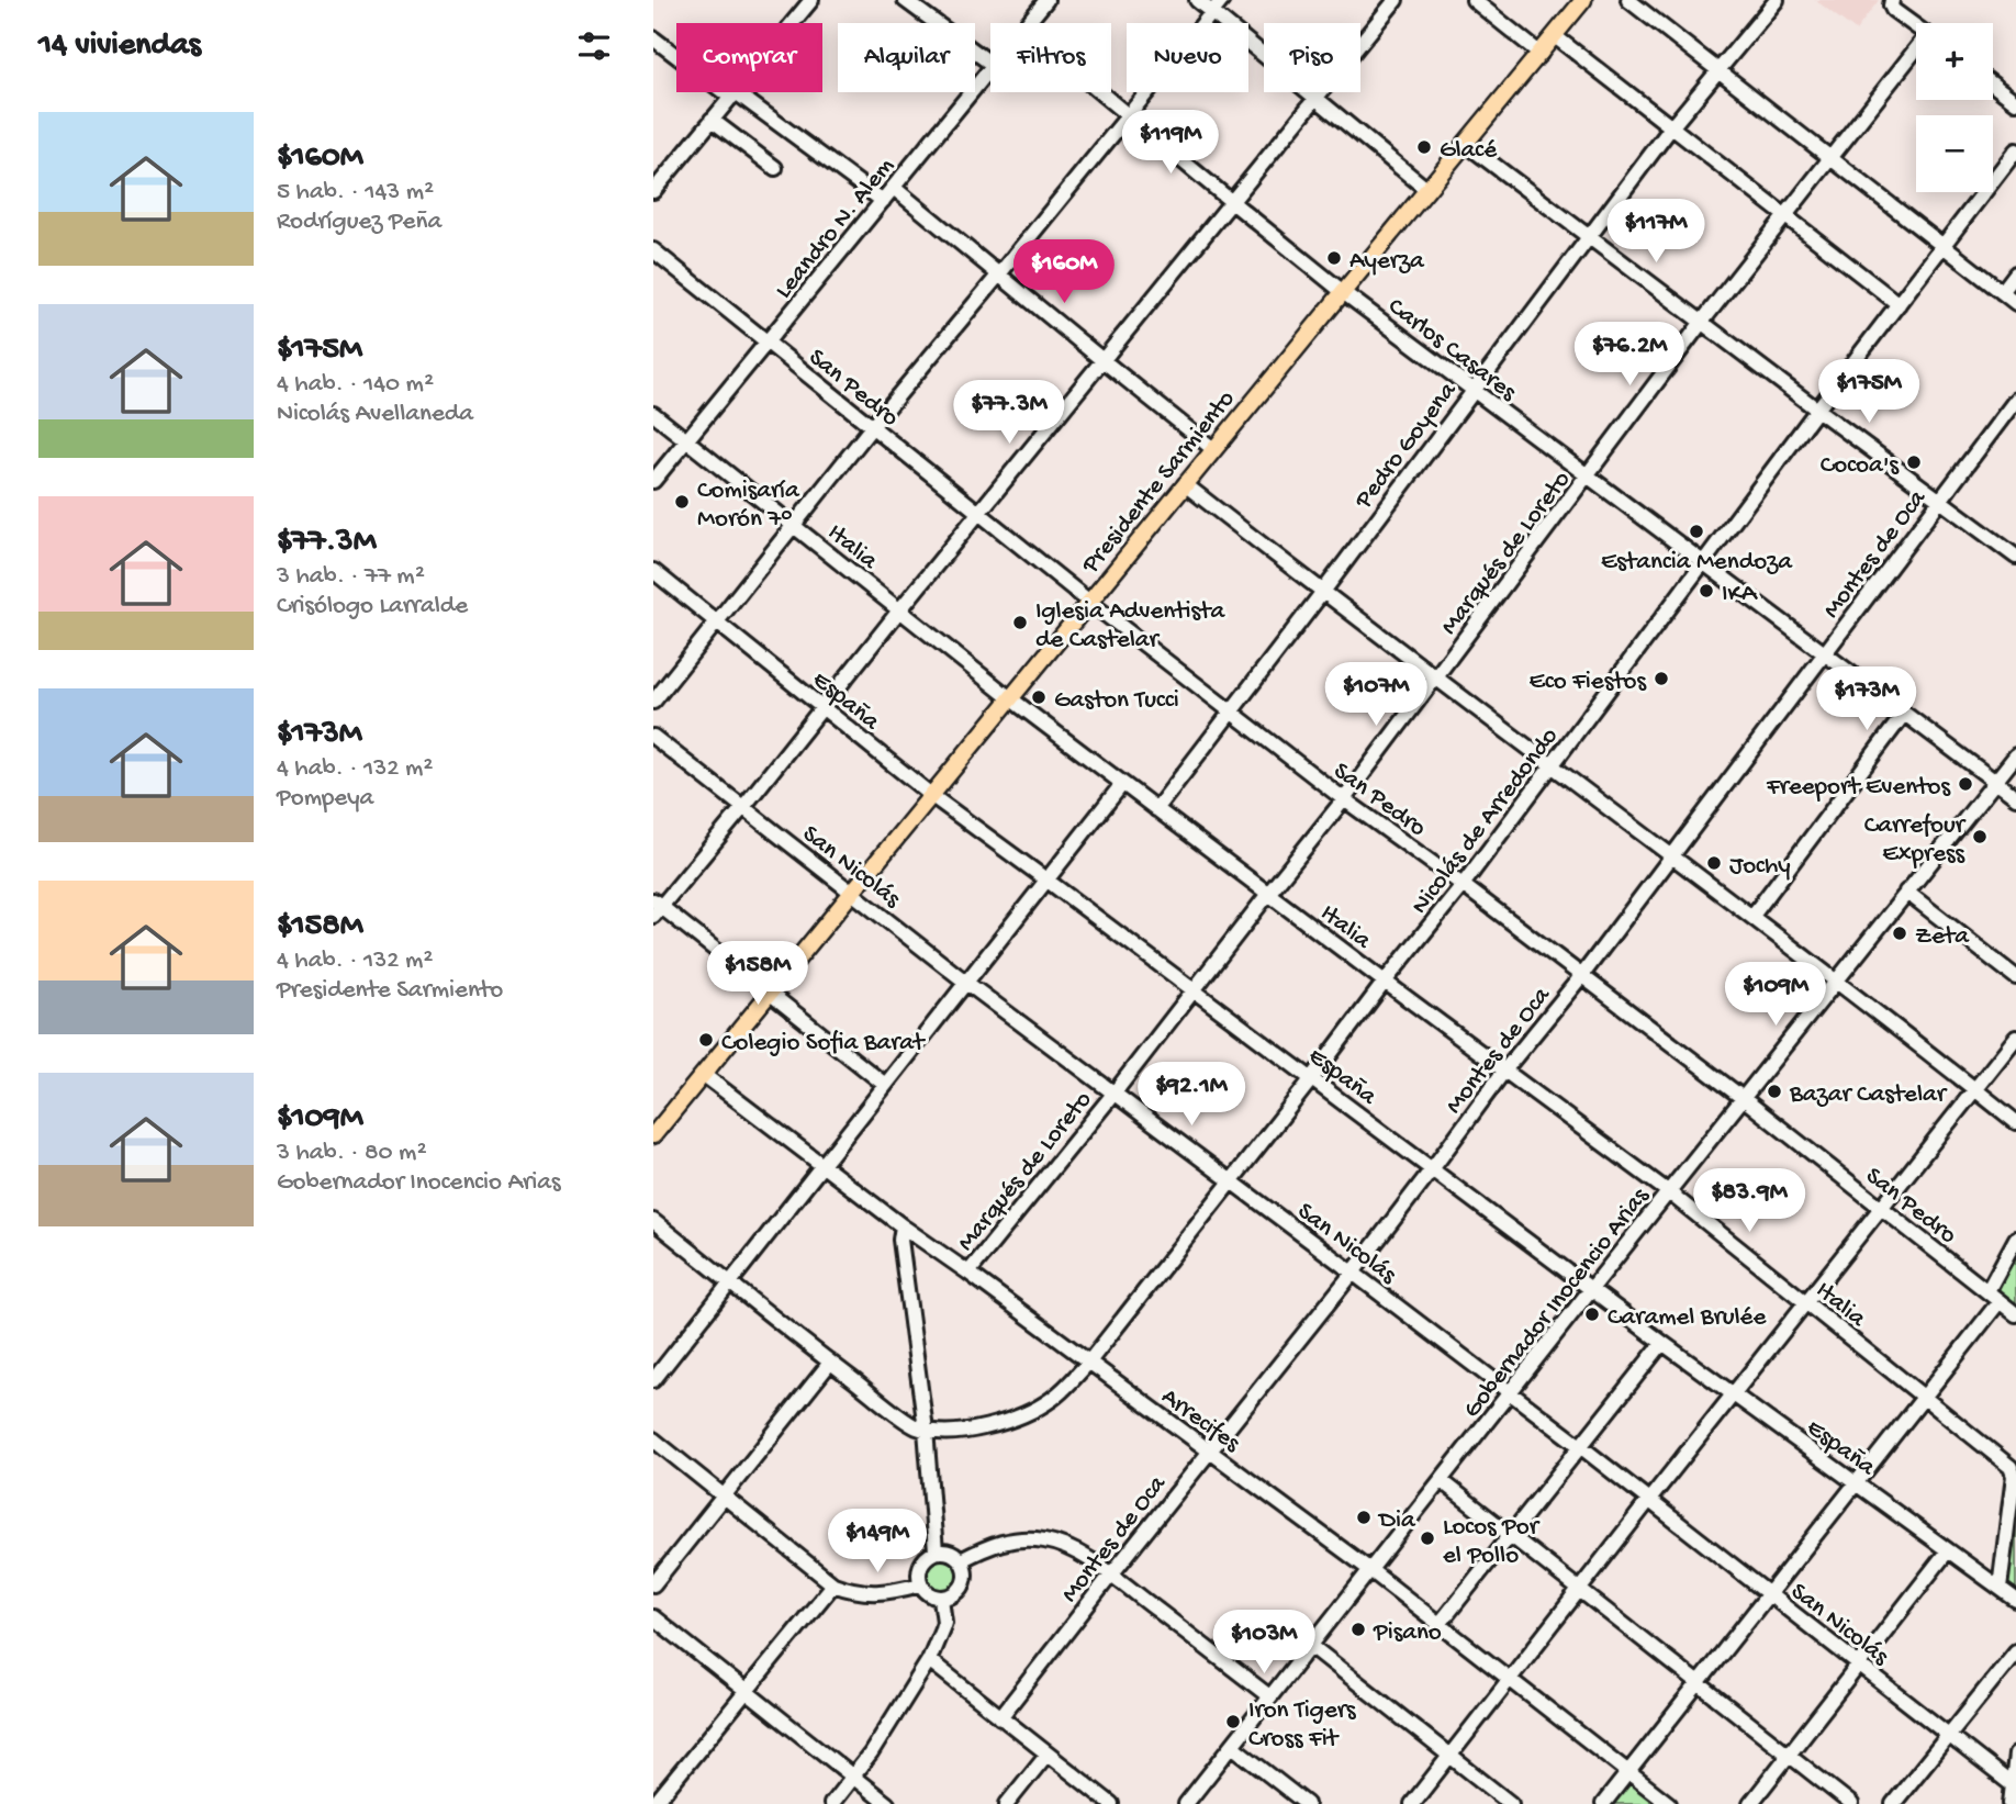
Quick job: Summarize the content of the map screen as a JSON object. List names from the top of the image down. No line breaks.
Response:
{"streets":{"main road":["Presidente Sarmiento"],"street":["Leandro N. Alem","Carlos Casares","San Pedro","Pedro Goyena","Italia","Marqués de Loreto","Montes de Oca","España","Nicolás de Arredondo","San Nicolás","Gobernador Inocencio Arias","Arrecifes"]},"crossings":[["Leandro N. Alem","San Pedro"],["Leandro N. Alem","Italia"],["Carlos Casares","Pedro Goyena"],["Carlos Casares","Presidente Sarmiento"],["Carlos Casares","Marqués de Loreto"],["Carlos Casares","Montes de Oca"],["Carlos Casares","Nicolás de Arredondo"],["Carlos Casares","Gobernador Inocencio Arias"],["San Pedro","Pedro Goyena"],["San Pedro","Presidente Sarmiento"],["San Pedro","Marqués de Loreto"],["San Pedro","Montes de Oca"],["San Pedro","Nicolás de Arredondo"],["San Pedro","Gobernador Inocencio Arias"],["Pedro Goyena","Italia"],["Presidente Sarmiento","Italia"],["Presidente Sarmiento","España"],["Presidente Sarmiento","San Nicolás"],["Presidente Sarmiento","Arrecifes"],["Italia","Marqués de Loreto"],["Italia","Montes de Oca"],["Italia","España"],["Italia","Nicolás de Arredondo"],["Italia","Gobernador Inocencio Arias"],["Marqués de Loreto","España"],["Marqués de Loreto","San Nicolás"],["Marqués de Loreto","Arrecifes"],["Montes de Oca","España"],["Montes de Oca","San Nicolás"],["Montes de Oca","Arrecifes"],["España","Nicolás de Arredondo"],["España","Gobernador Inocencio Arias"],["Nicolás de Arredondo","San Nicolás"],["Nicolás de Arredondo","Arrecifes"],["San Nicolás","Gobernador Inocencio Arias"],["Gobernador Inocencio Arias","Arrecifes"]],"places":["Glacé","Ayerza","Cocoa's","Comisaría Morón 7°","Estancia Mendoza","IKA","Iglesia Adventista de Castelar","Eco Fiestos","Gaston Tucci","Freeport Eventos","Carrefour Express","Jochy","Zeta","Colegio Sofia Barat","Bazar Castelar","Caramel Brulée","Dia","Locos Por el Pollo","Pisano","Iron Tigers Cross Fit"],"page":{"heading":"14 viviendas","map_buttons":["+","−"],"chip":["Comprar","Alquilar","Filtros","Nuevo","Piso"],"list":[{"name":"$160M","note":"5 hab. · 143 m² · Rodríguez Peña"},{"name":"$175M","note":"4 hab. · 140 m² · Nicolás Avellaneda"},{"name":"$77.3M","note":"3 hab. · 77 m² · Crisólogo Larralde"},{"name":"$173M","note":"4 hab. · 132 m² · Pompeya"},{"name":"$158M","note":"4 hab. · 132 m² · Presidente Sarmiento"},{"name":"$109M","note":"3 hab. · 80 m² · Gobernador Inocencio Arias"}],"price":["$119M","$117M","$160M","$76.2M","$175M","$77.3M","$107M","$173M","$158M","$109M","$92.1M","$83.9M","$149M","$103M"]}}
